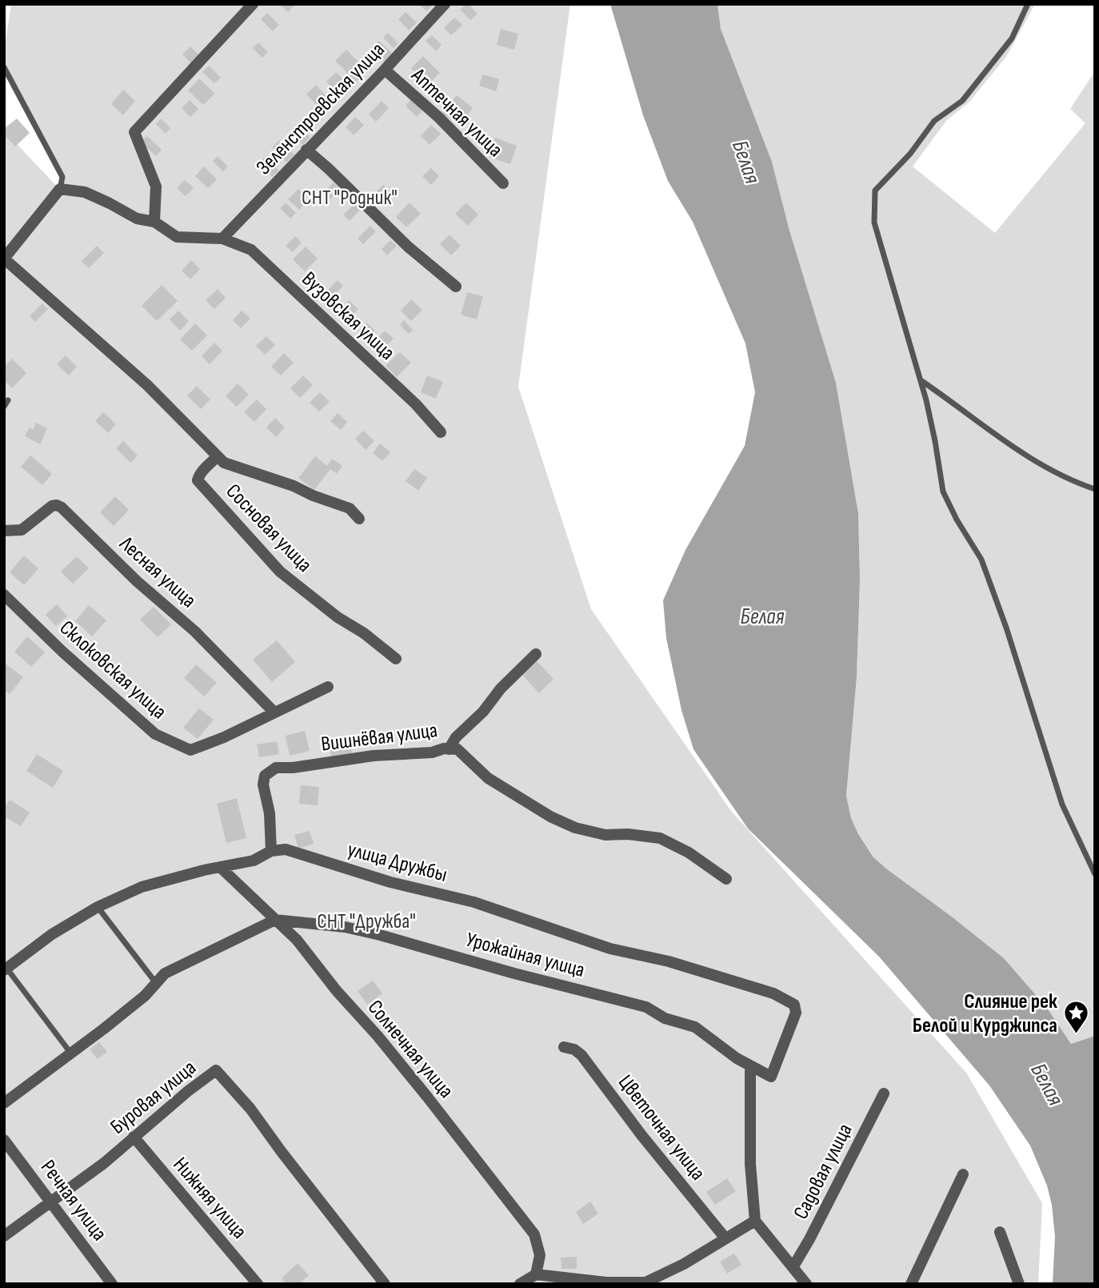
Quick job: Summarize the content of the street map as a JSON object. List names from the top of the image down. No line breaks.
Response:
{"streets":{"street":["Зеленстроевская улица","Аптечная улица","Вузовская улица","Сосновая улица","Лесная улица","Склоковская улица","Вишнёвая улица","улица Дружбы","Урожайная улица","Солнечная улица","Буровая улица","Цветочная улица","Садовая улица","Нижняя улица","Речная улица"]},"crossings":[["Зеленстроевская улица","Аптечная улица"],["Зеленстроевская улица","Вузовская улица"],["Лесная улица","Склоковская улица"],["Вишнёвая улица","улица Дружбы"],["улица Дружбы","Урожайная улица"],["улица Дружбы","Солнечная улица"],["Урожайная улица","Солнечная улица"],["Буровая улица","Нижняя улица"],["Буровая улица","Речная улица"]],"water":["Белая"],"parks":["СНТ \"Родник\"","СНТ \"Дружба\""],"places":{"place":["Слияние рек Белой и Курджипса"]}}
